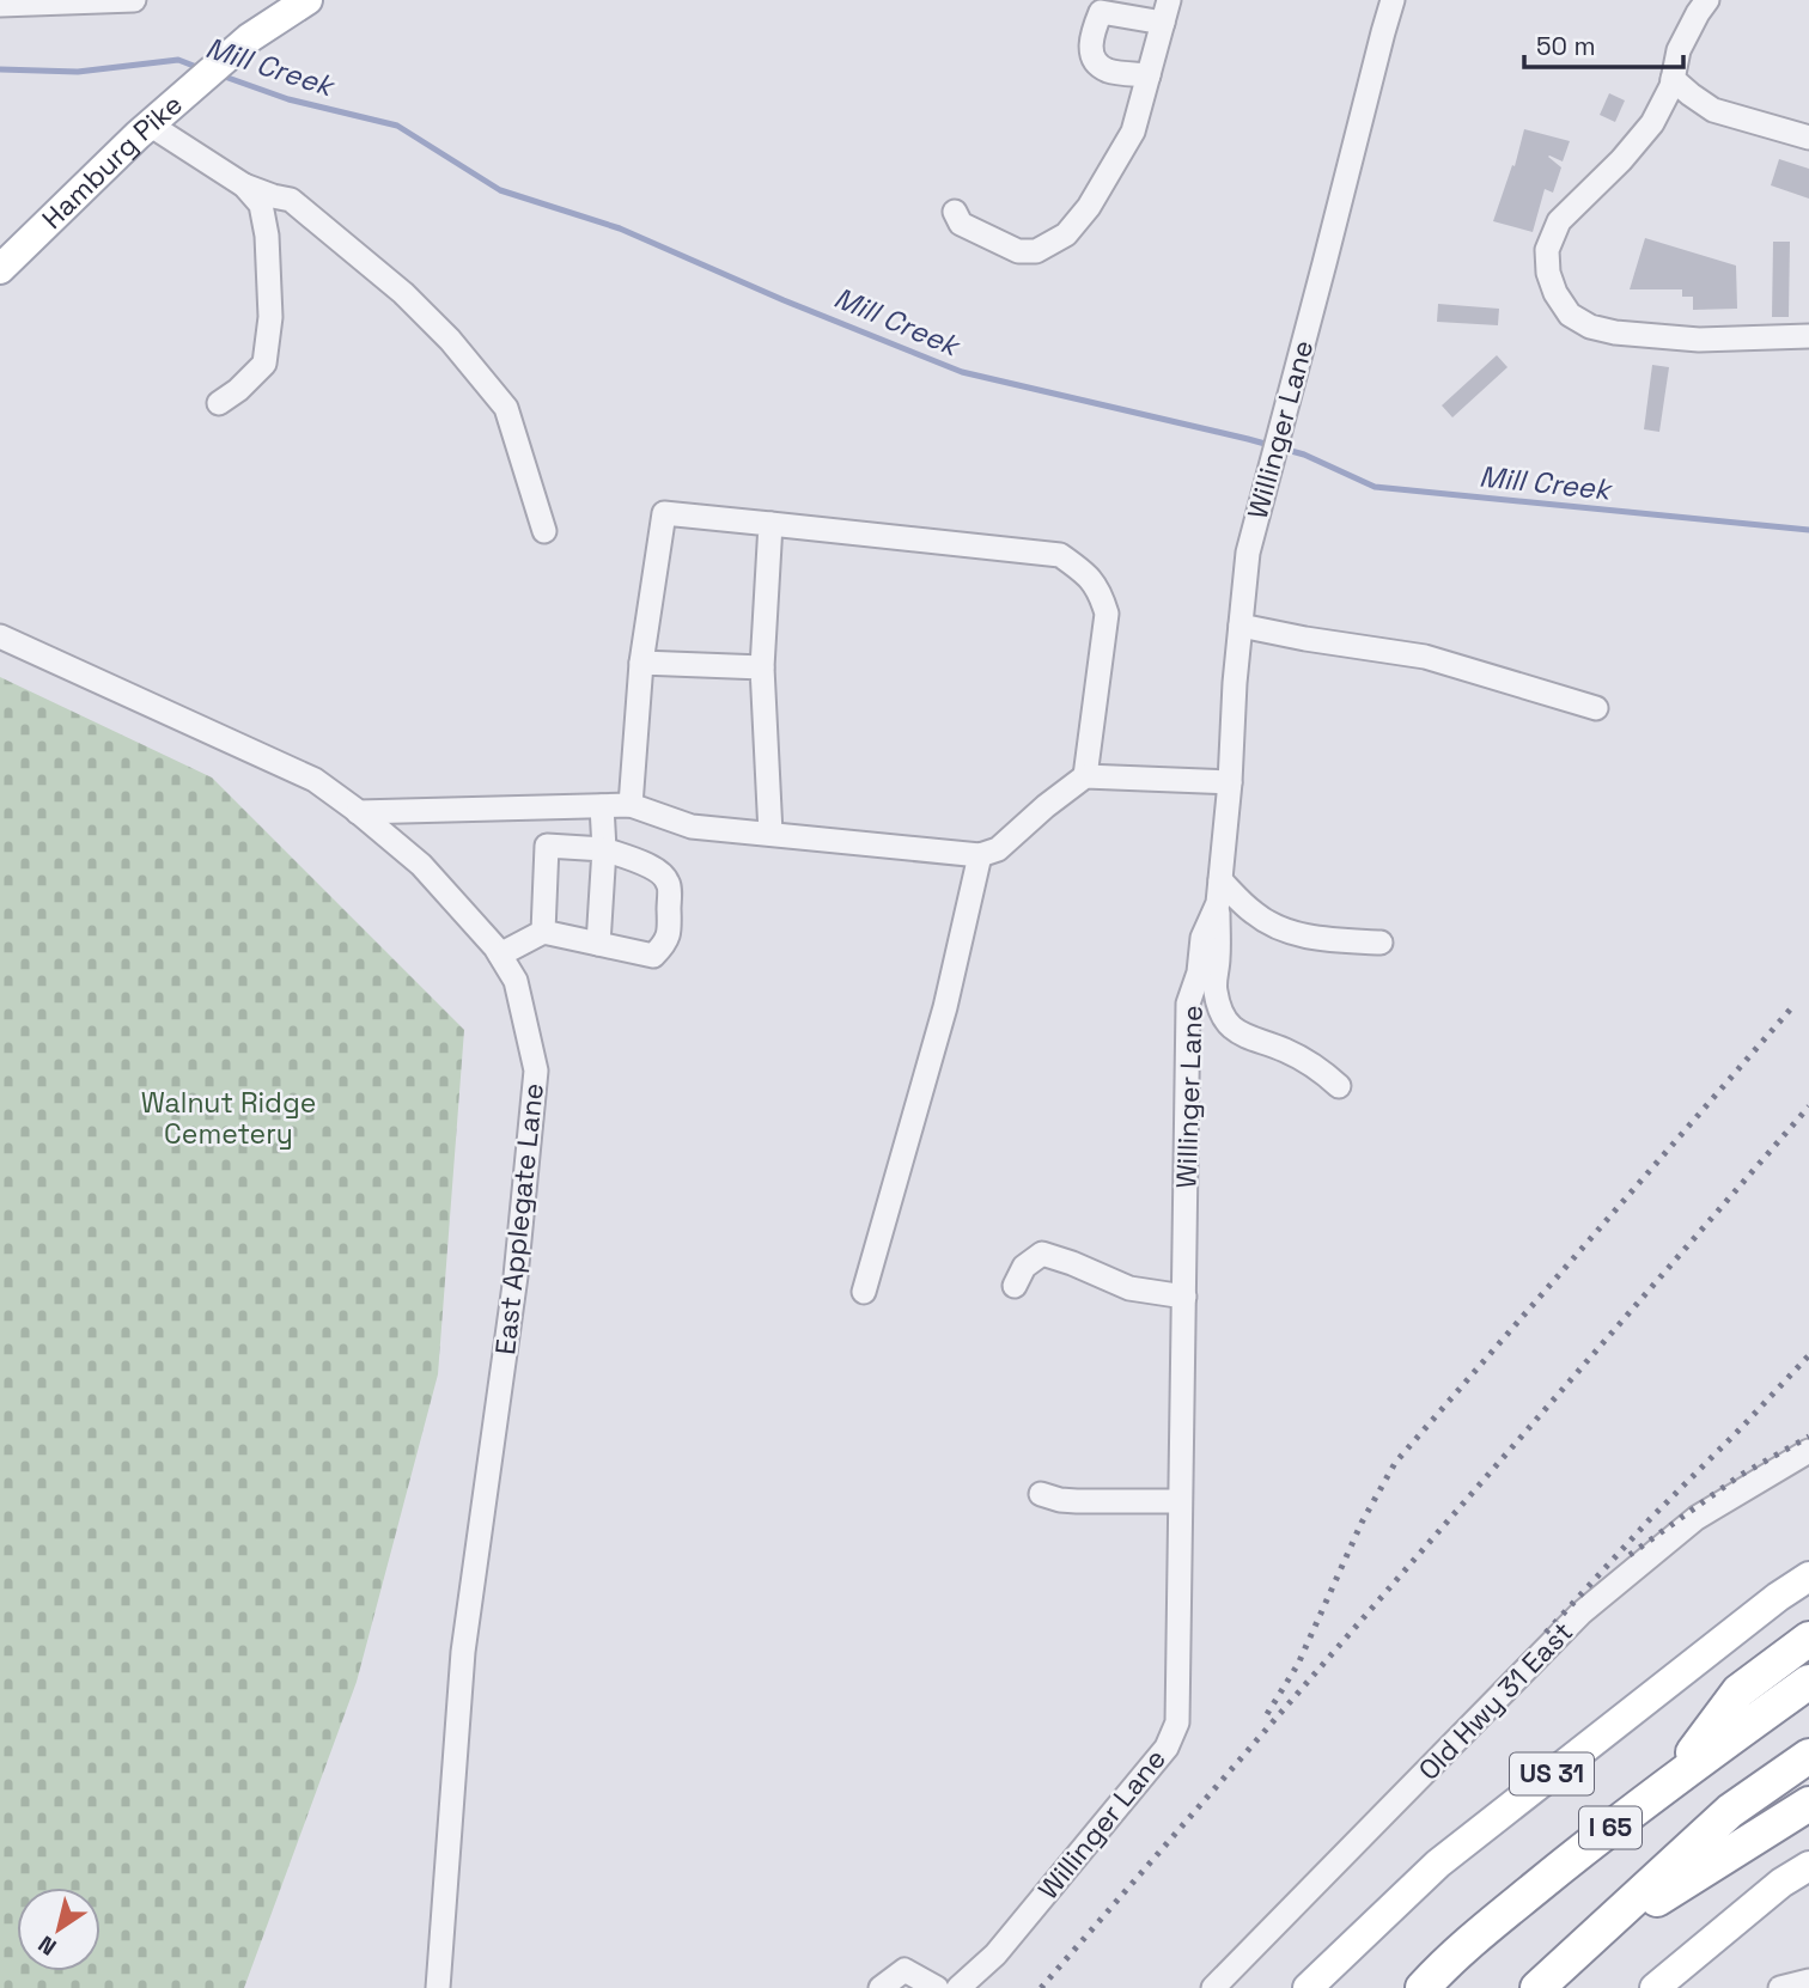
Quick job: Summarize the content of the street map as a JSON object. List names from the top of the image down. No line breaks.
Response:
{"streets":{"highway":["I 65"],"main road":["Hamburg Pike","US 31"],"street":["Willinger Lane","East Applegate Lane","Old Hwy 31 East"]},"water":["Mill Creek"],"parks":["Walnut Ridge Cemetery"],"scale_bar":"50 m","north":"bottom left"}
